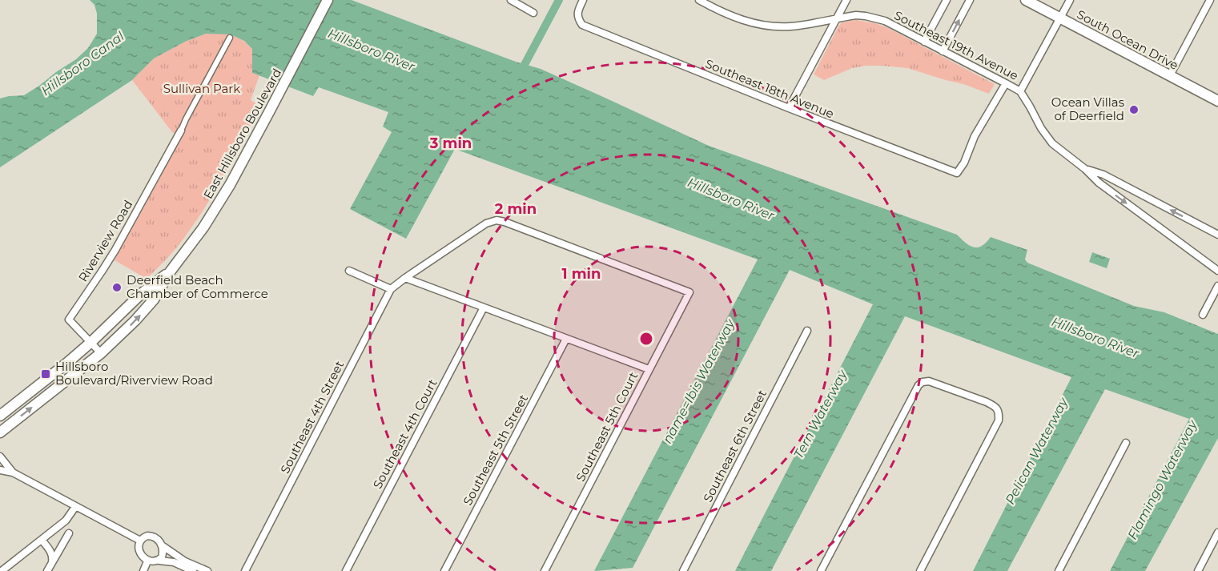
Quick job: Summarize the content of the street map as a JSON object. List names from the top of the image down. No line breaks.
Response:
{"streets":{"main road":["South Ocean Drive","East Hillsboro Boulevard"],"street":["Southeast 19th Avenue","Southeast 18th Avenue","Riverview Road","Southeast 4th Street","Southeast 5th Court","Southeast 4th Court","Southeast 6th Street","Southeast 5th Street"]},"crossings":[["Southeast 19th Avenue","Southeast 18th Avenue"],["East Hillsboro Boulevard","Riverview Road"],["Southeast 4th Street","Southeast 5th Court"]],"water":["Hillsboro River","Hillsboro Canal","name=Ibis Waterway","Tern Waterway","Pelican Waterway","Flamingo Waterway"],"parks":["Sullivan Park"],"places":{"other":["Ocean Villas of Deerfield","Deerfield Beach Chamber of Commerce"],"transit":["Hillsboro Boulevard/Riverview Road"]},"rings":["3 min","2 min","1 min"]}
